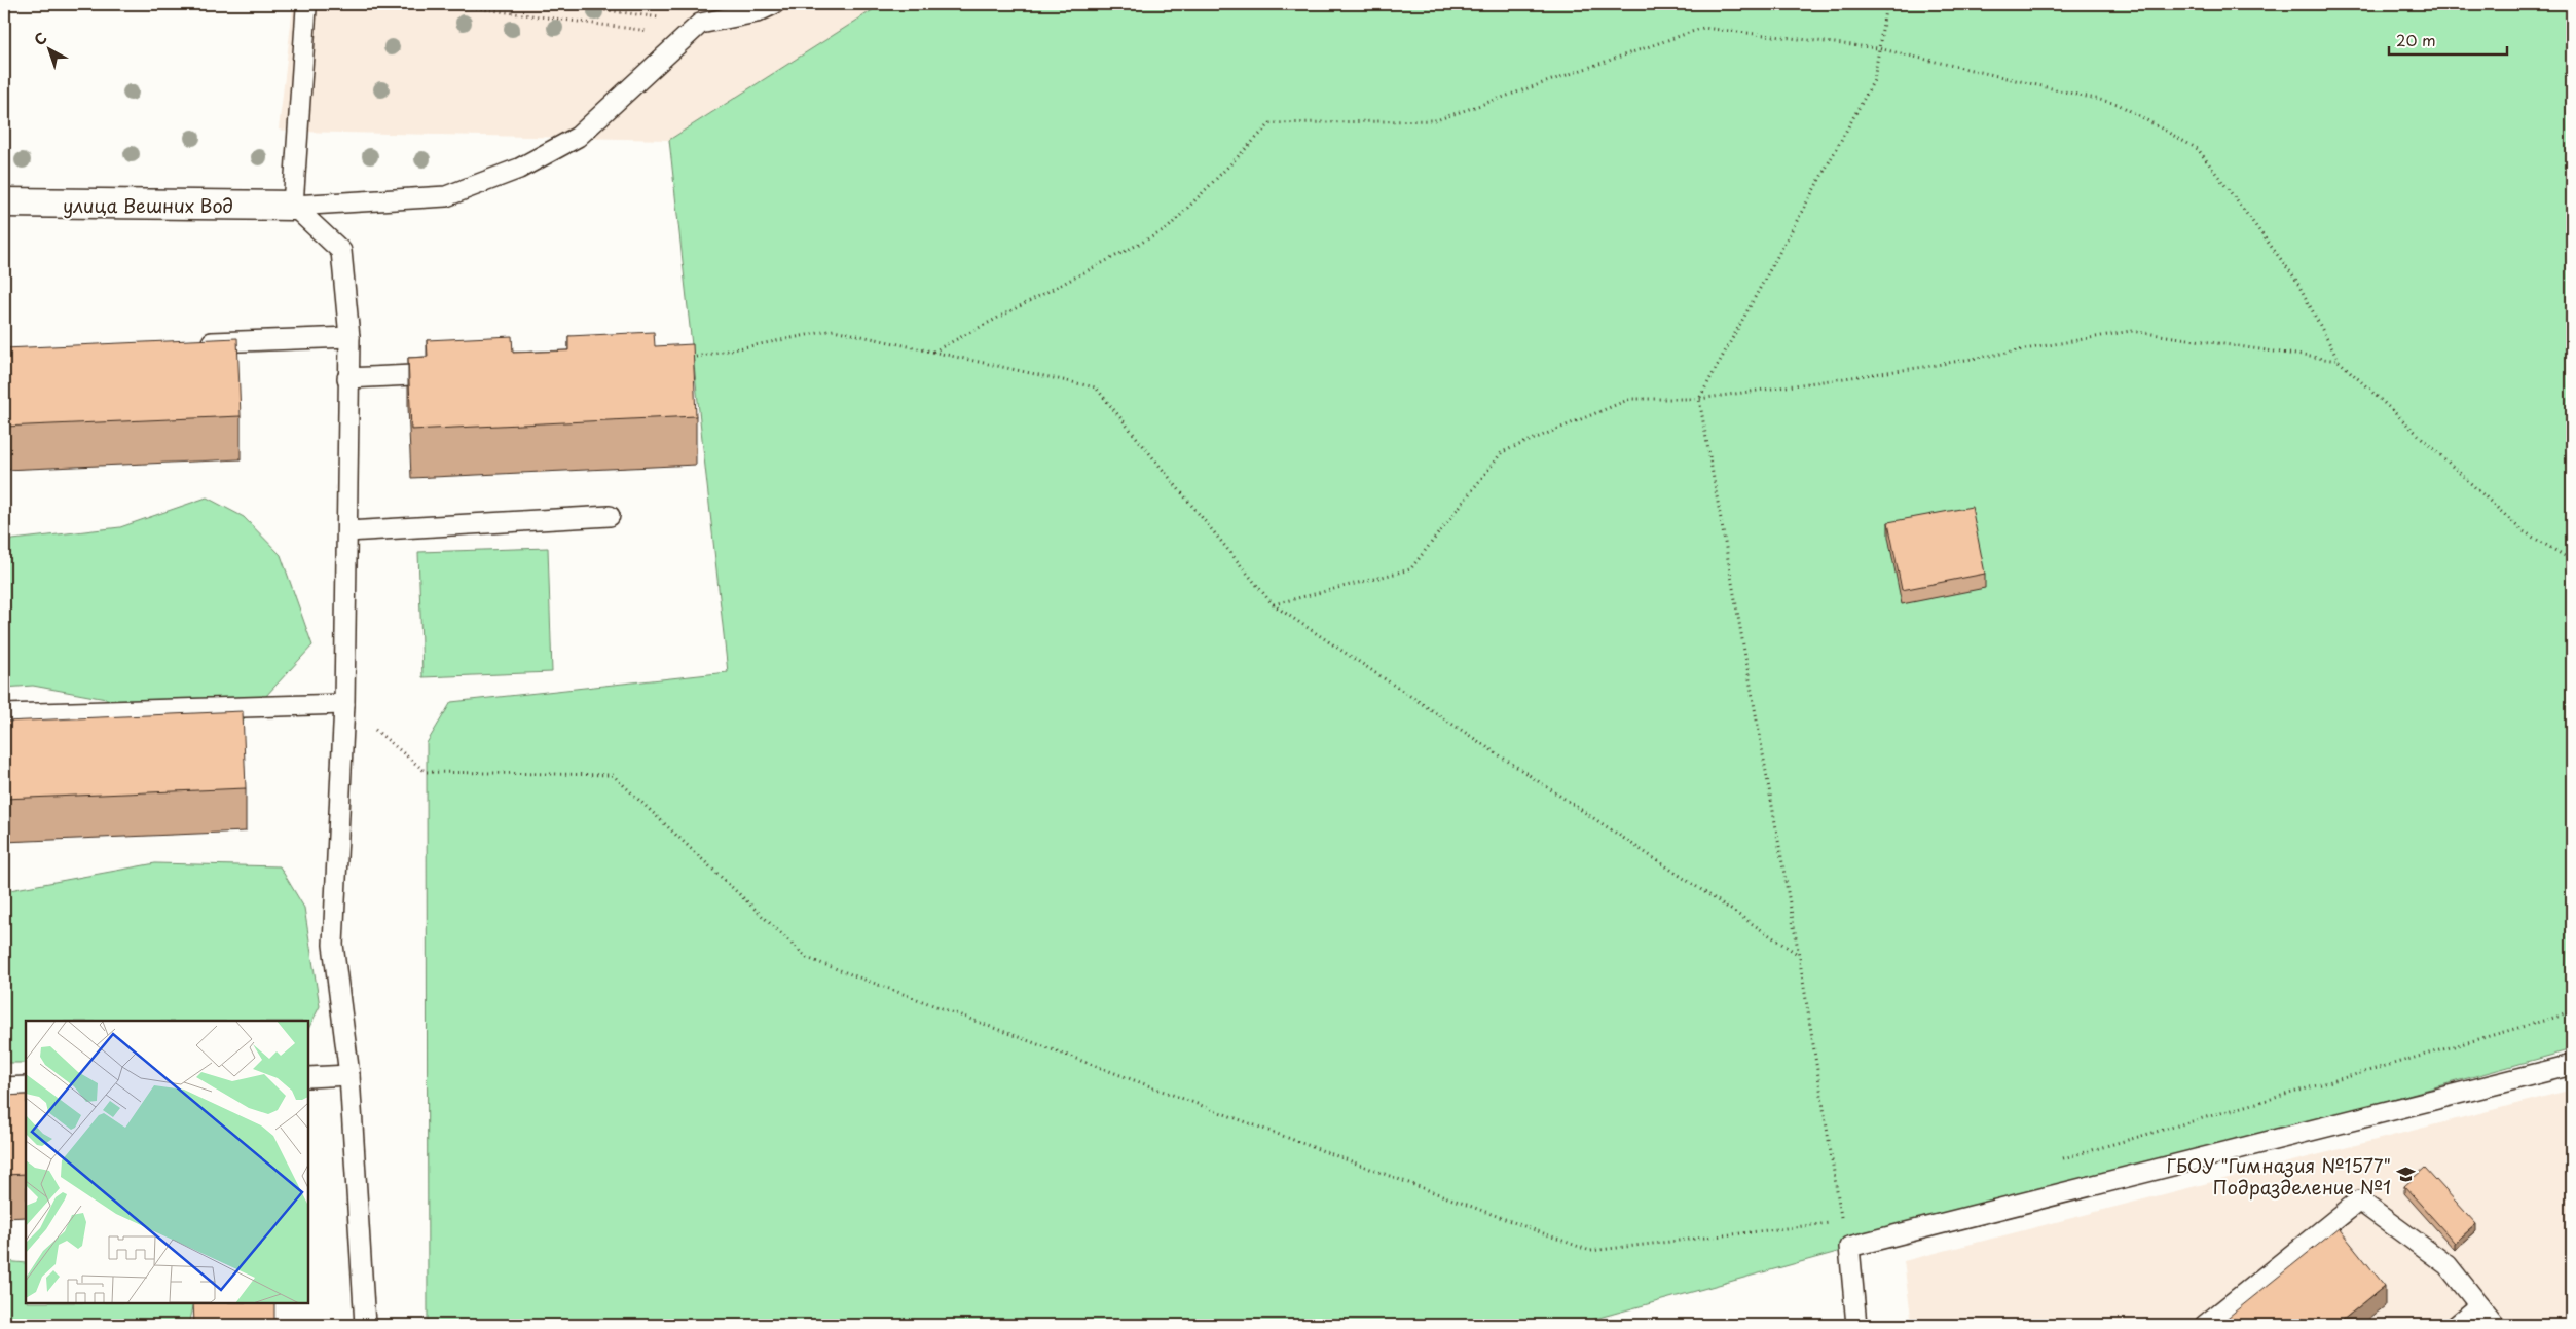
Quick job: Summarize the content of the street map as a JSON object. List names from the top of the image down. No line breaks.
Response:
{"streets":{"street":["улица Вешних Вод"]},"places":{"school or university":["ГБОУ \"Гимназия №1577\" Подразделение №1"]},"scale_bar":"20 m","north":"top left"}
